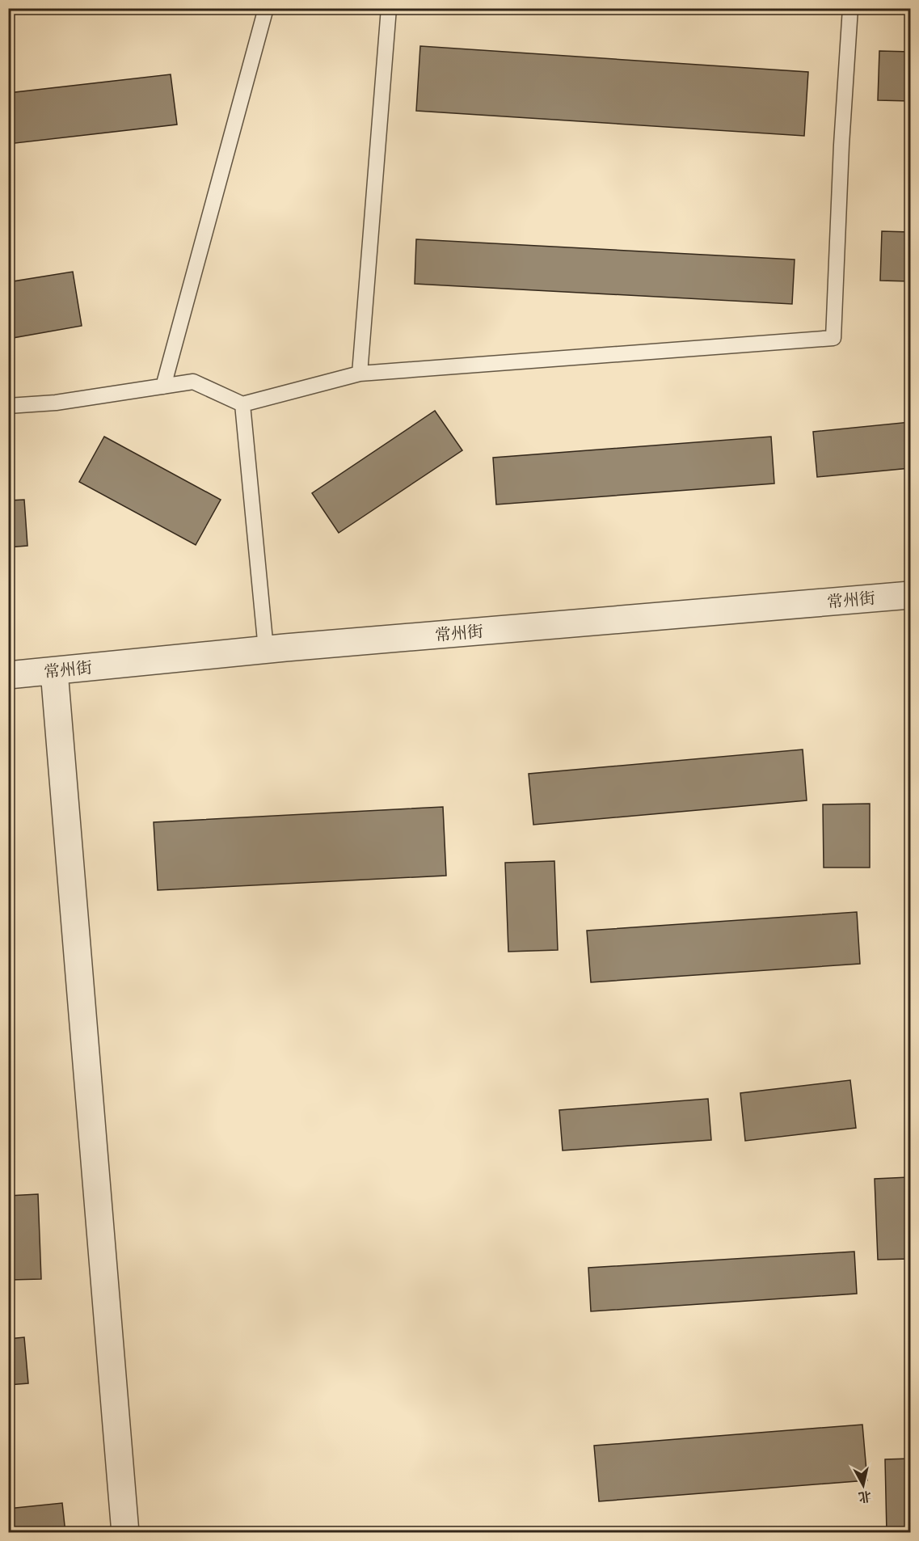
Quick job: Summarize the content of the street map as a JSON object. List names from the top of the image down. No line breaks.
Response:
{"streets":{"street":["常州街"]},"north":"bottom"}
